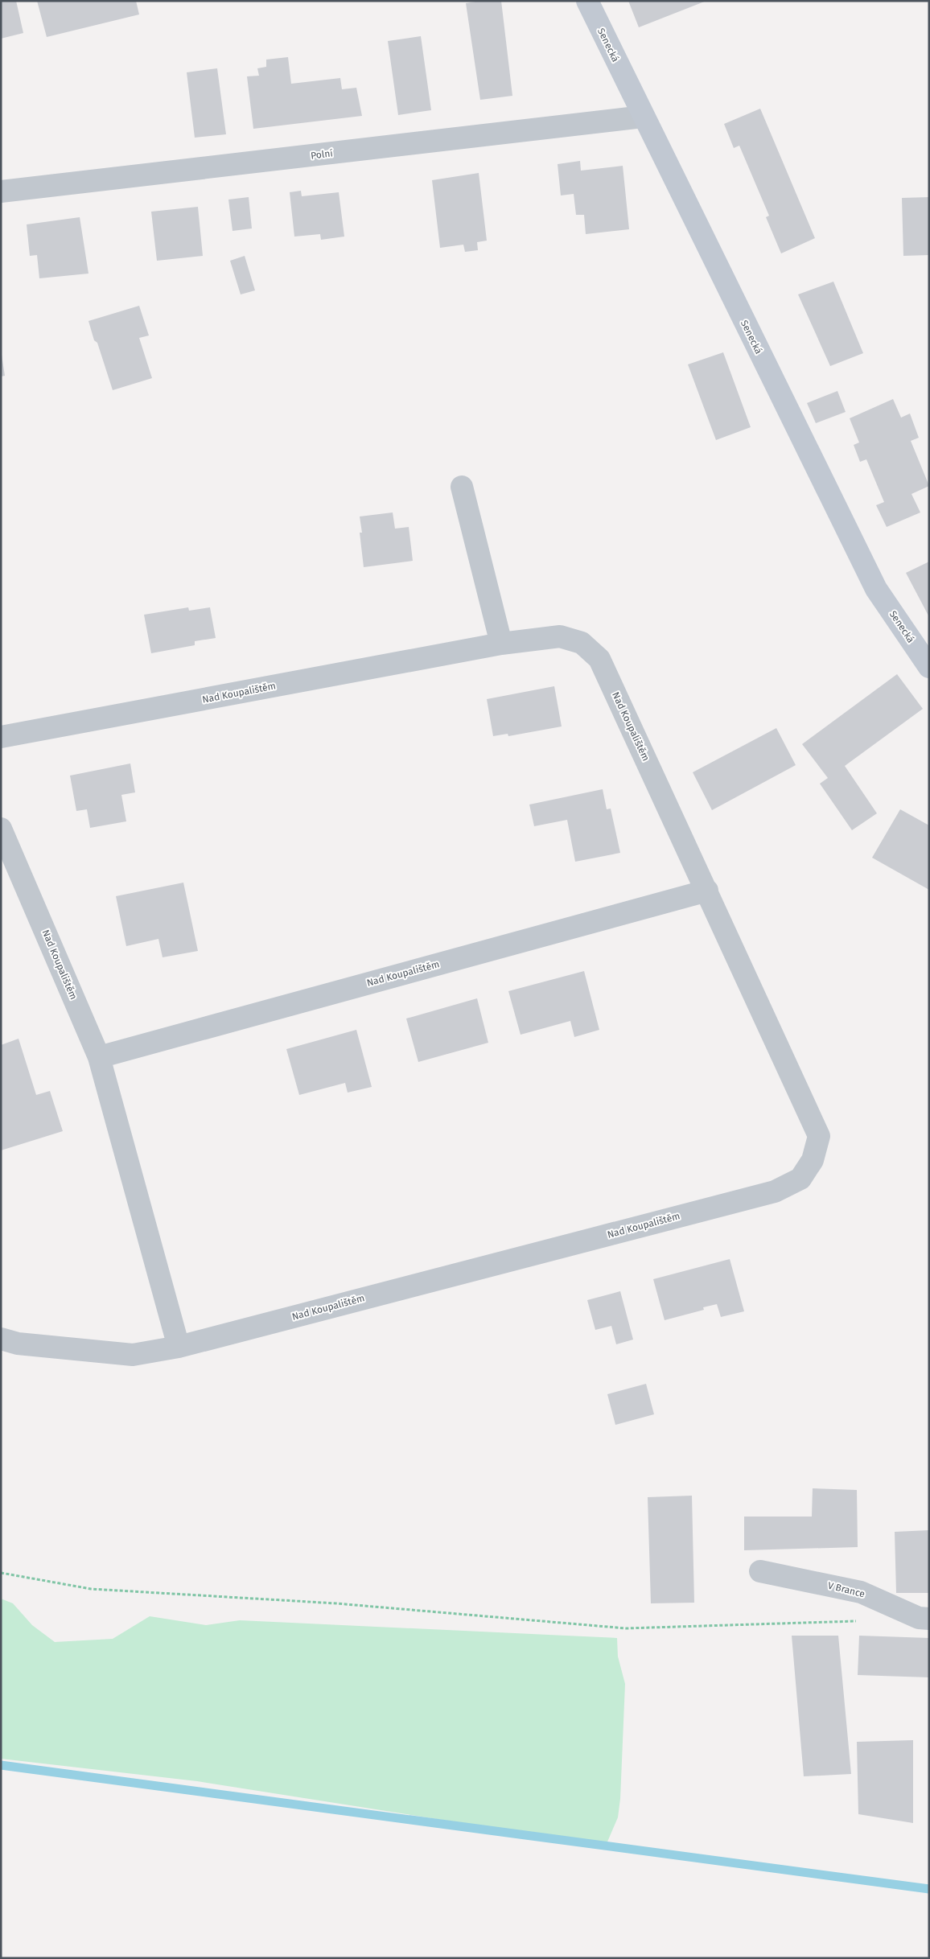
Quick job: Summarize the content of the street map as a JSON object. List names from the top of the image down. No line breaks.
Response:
{"streets":{"street":["Senecká","Polní","Nad Koupalištěm","V Brance"]},"crossings":[["Senecká","Polní"]]}
